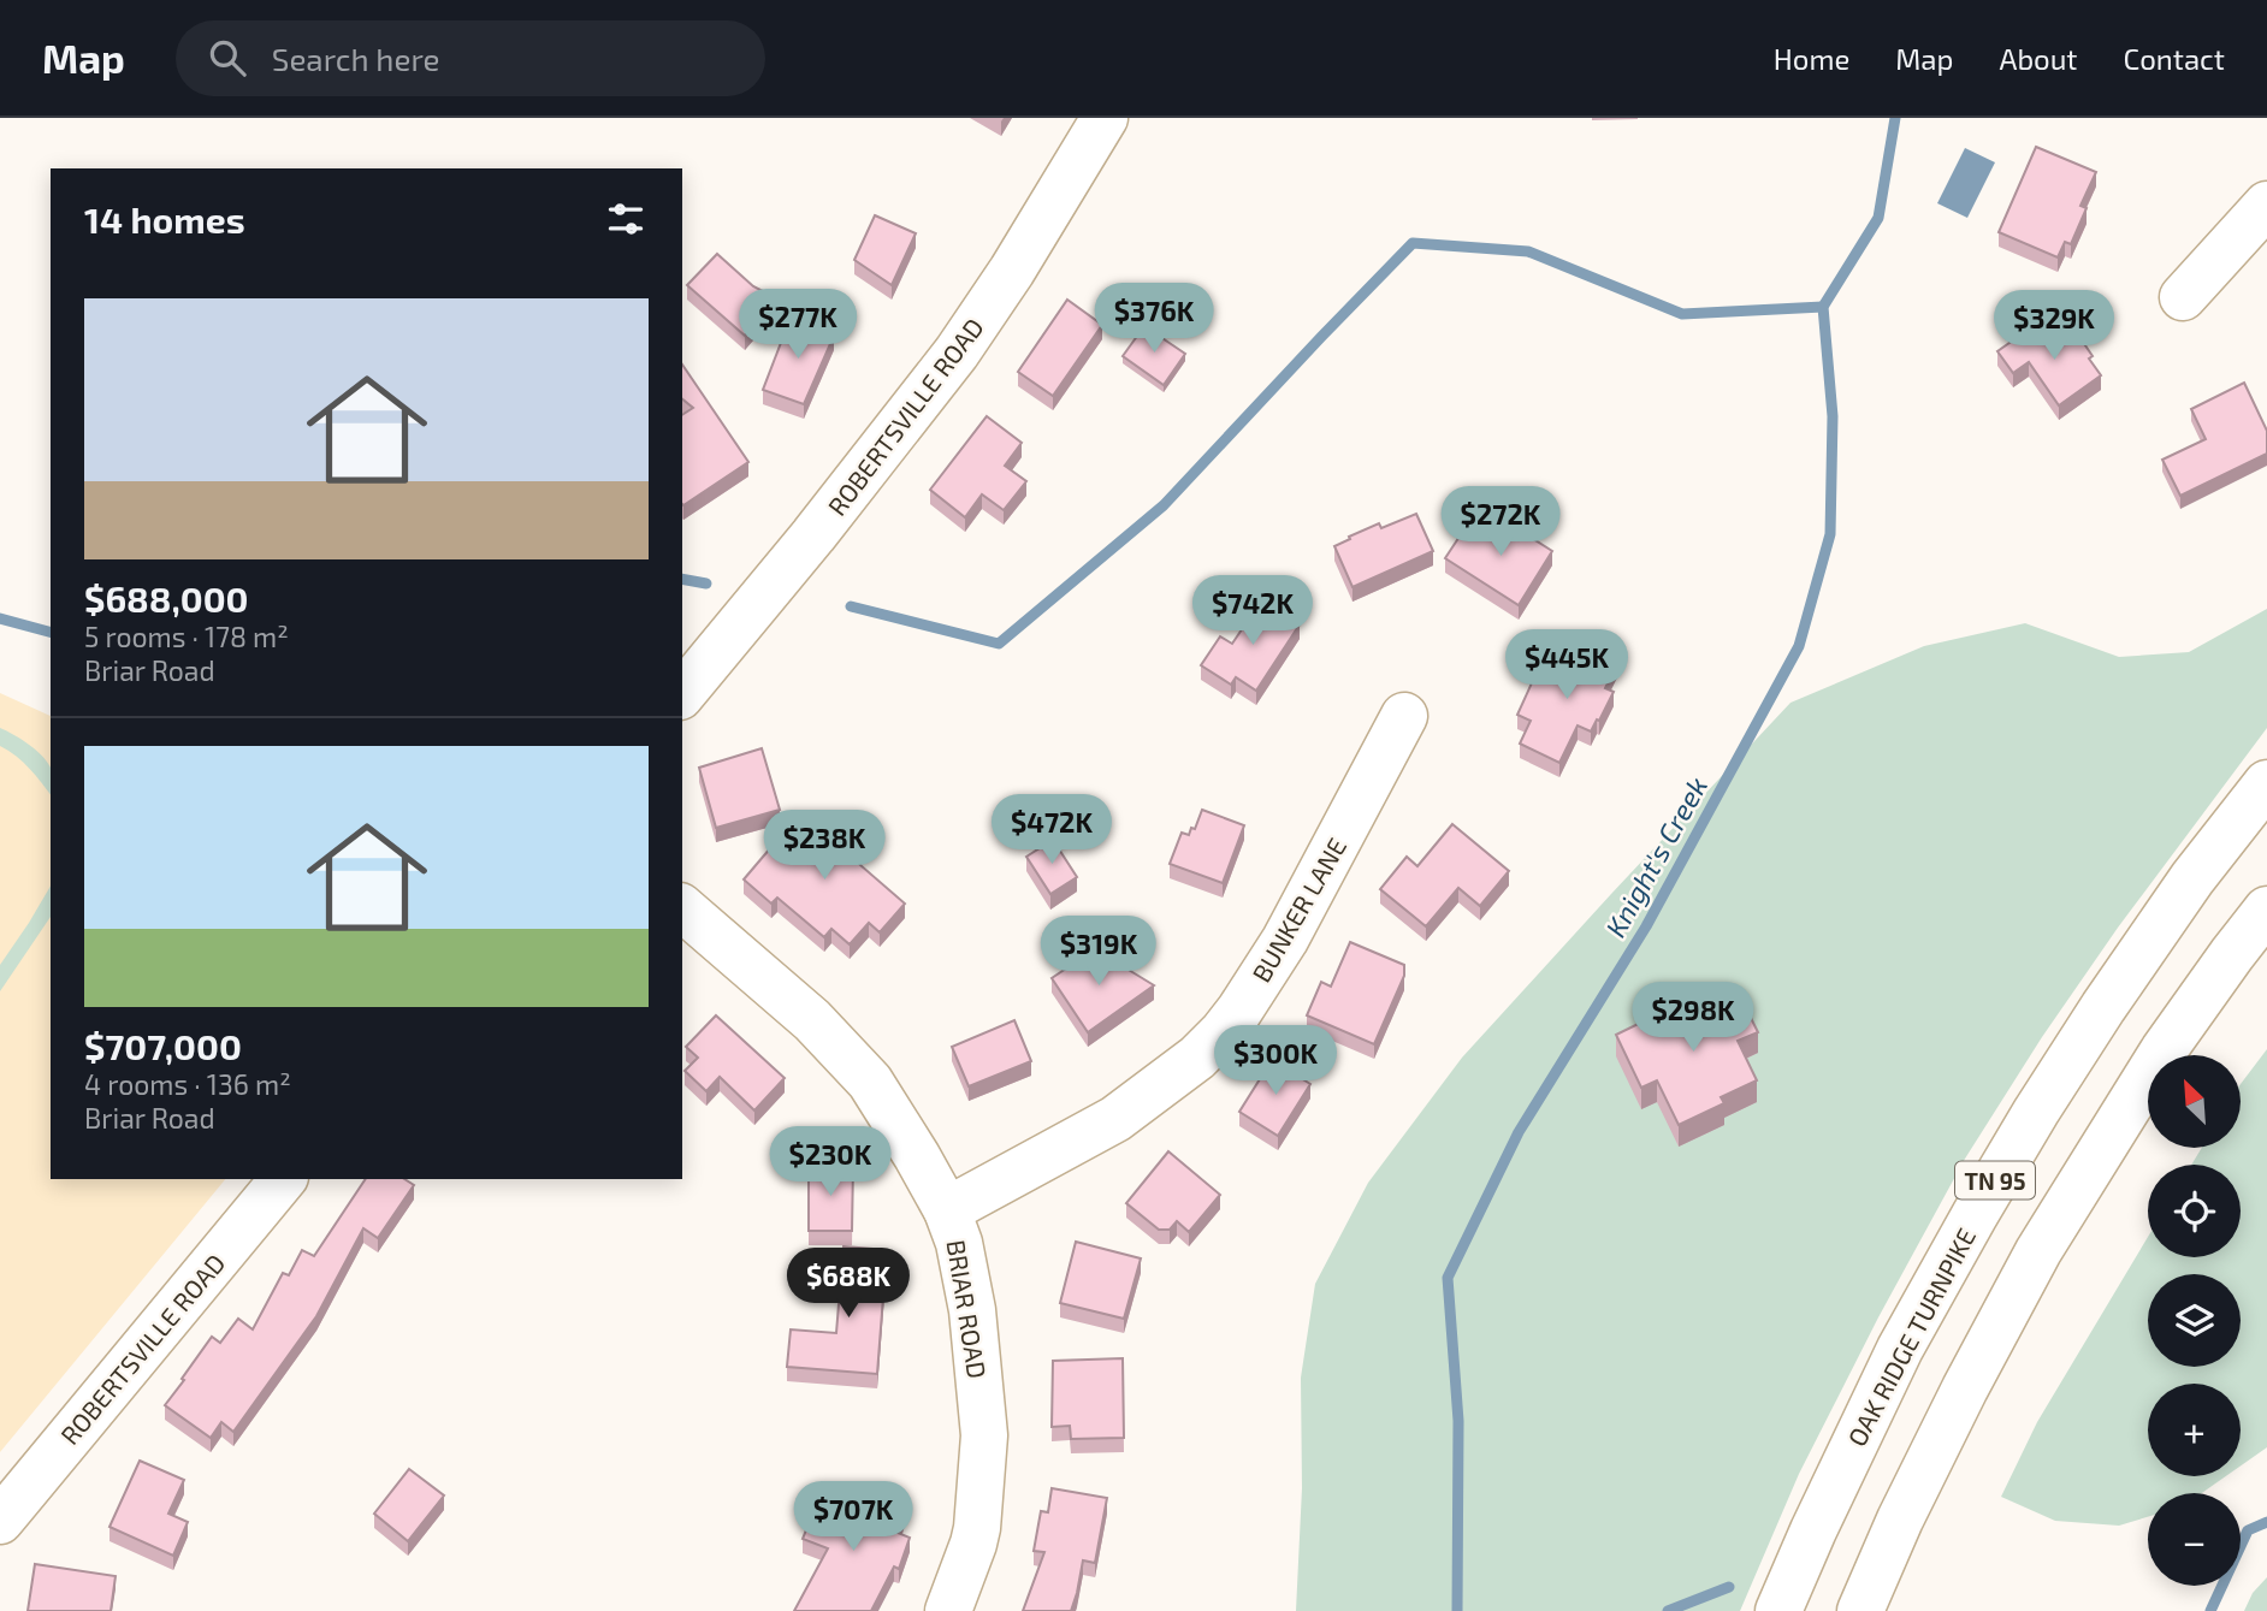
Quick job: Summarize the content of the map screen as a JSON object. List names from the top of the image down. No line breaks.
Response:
{"streets":{"main road":["ROBERTSVILLE ROAD","BUNKER LANE","TN 95","BRIAR ROAD","OAK RIDGE TURNPIKE"]},"crossings":[["BUNKER LANE","BRIAR ROAD"]],"water":["Knight's Creek"],"north":"top left","page":{"header":"Map","search":"Search here","nav":["Home","Map","About","Contact"],"heading":"14 homes","list":[{"name":"$688,000","note":"5 rooms · 178 m² · Briar Road"},{"name":"$707,000","note":"4 rooms · 136 m² · Briar Road"}],"price":["$376K","$277K","$329K","$272K","$742K","$445K","$472K","$238K","$319K","$298K","$300K","$230K","$688K","$707K"],"map_buttons":["+","−"]}}
